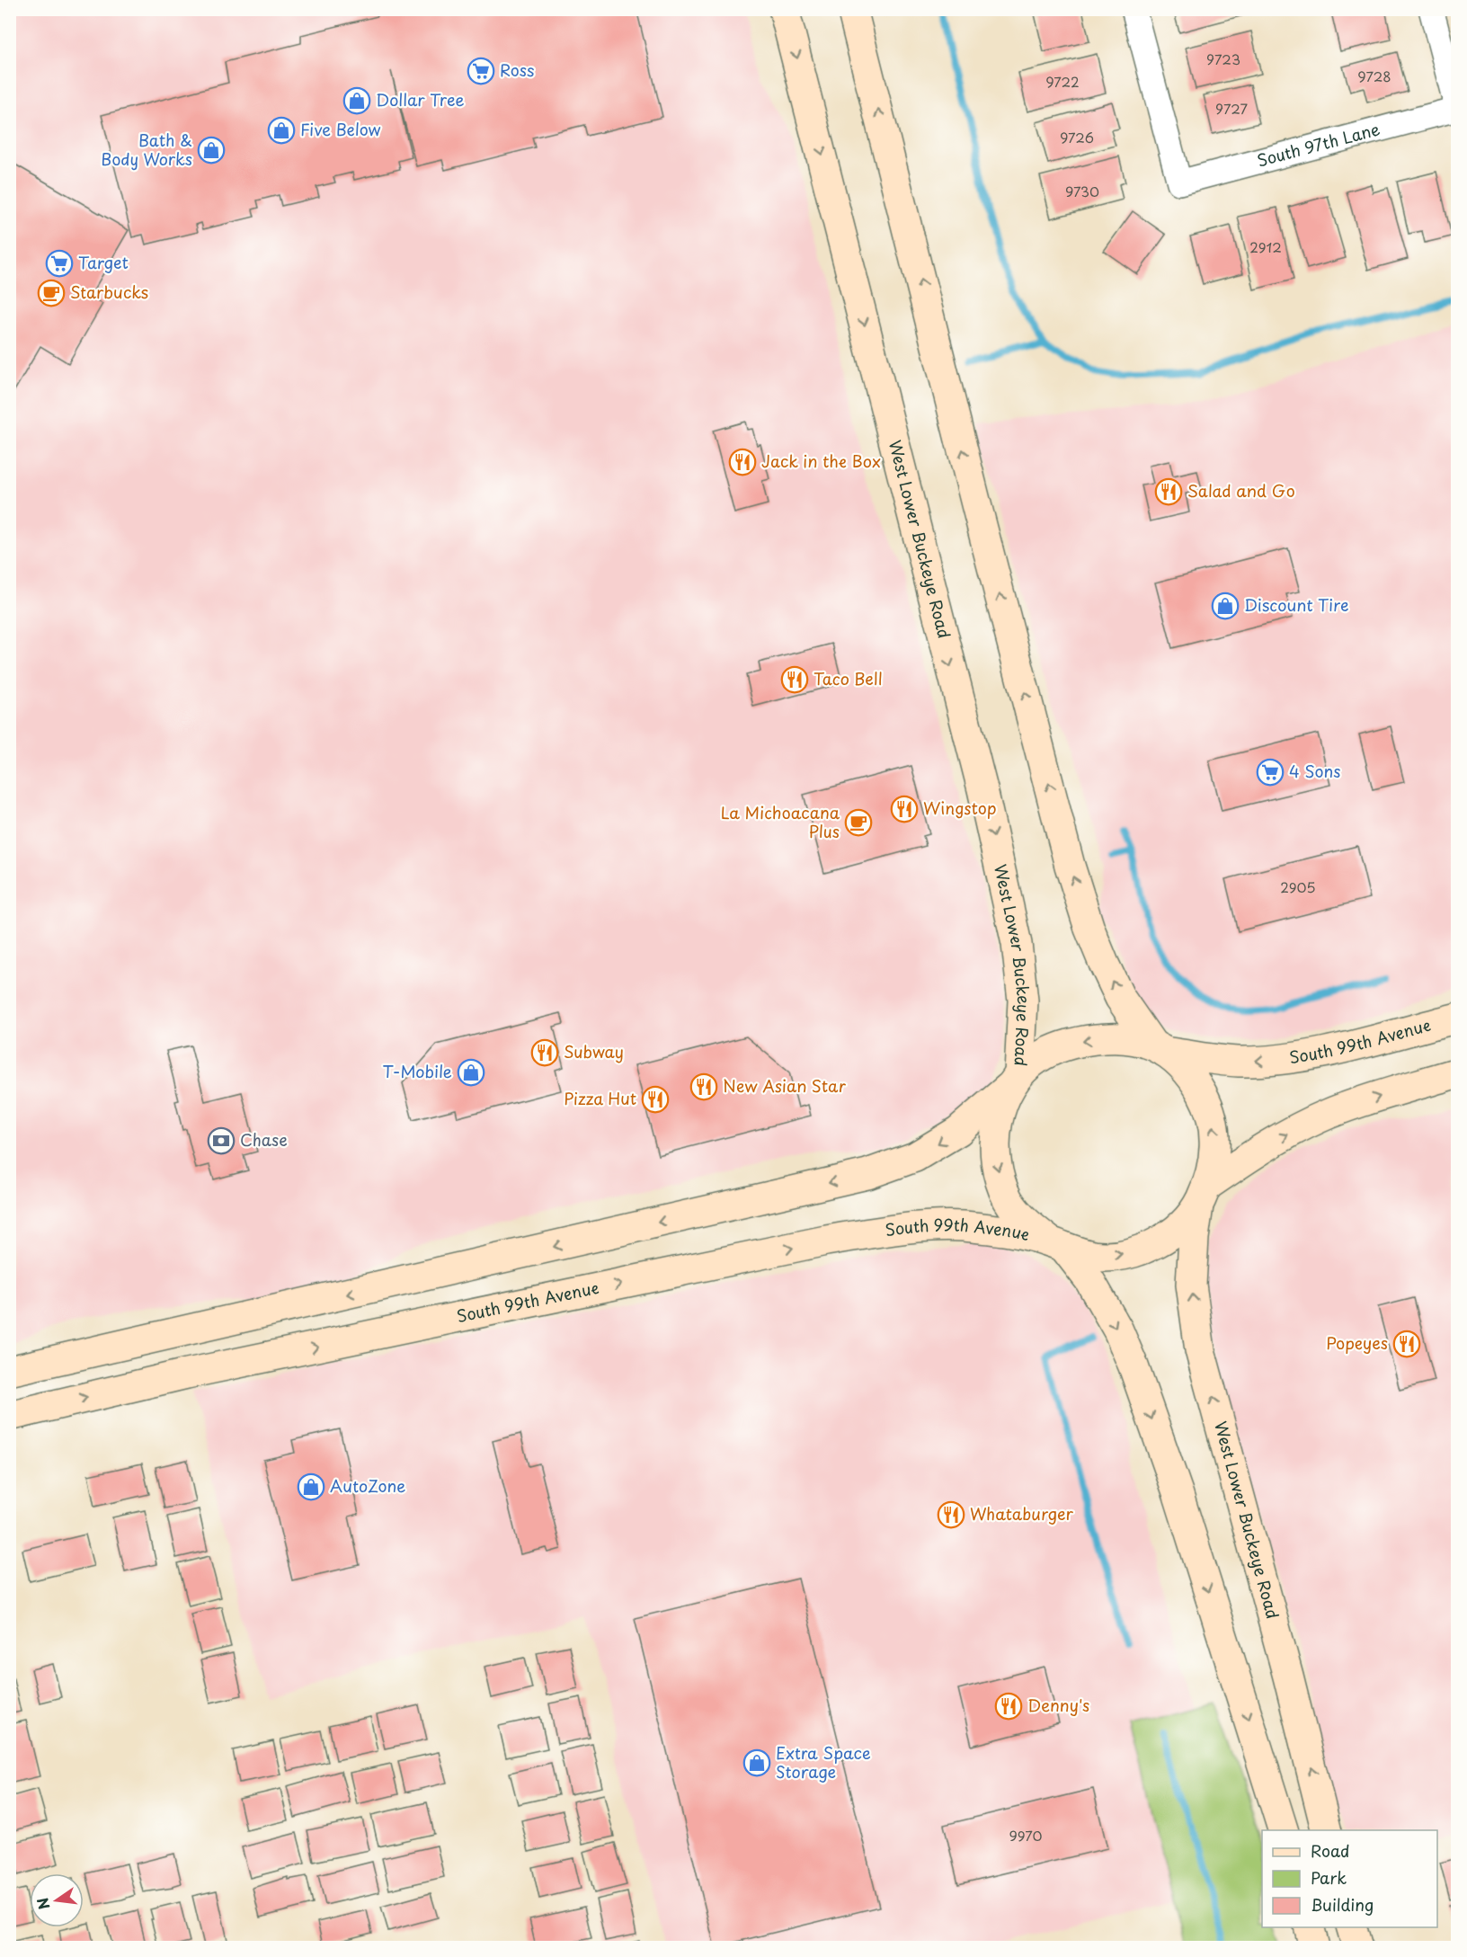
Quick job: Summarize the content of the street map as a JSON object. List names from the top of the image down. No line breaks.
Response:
{"streets":{"main road":["West Lower Buckeye Road","South 99th Avenue"],"street":["South 97th Lane"]},"crossings":[["West Lower Buckeye Road","South 99th Avenue"]],"places":{"supermarket":["Ross","Target","4 Sons"],"shop":["Dollar Tree","Five Below","Bath & Body Works","Discount Tire","T-Mobile","AutoZone","Extra Space Storage"],"cafe":["Starbucks","La Michoacana Plus"],"restaurant":["Jack in the Box","Salad and Go","Taco Bell","Wingstop","Subway","New Asian Star","Pizza Hut","Popeyes","Whataburger","Denny's"],"bank":["Chase"]},"house_numbers":["9723","9728","9722","9727","9726","9730","2912","2905","9970"],"legend":["Road","Park","Building"],"north":"left"}
